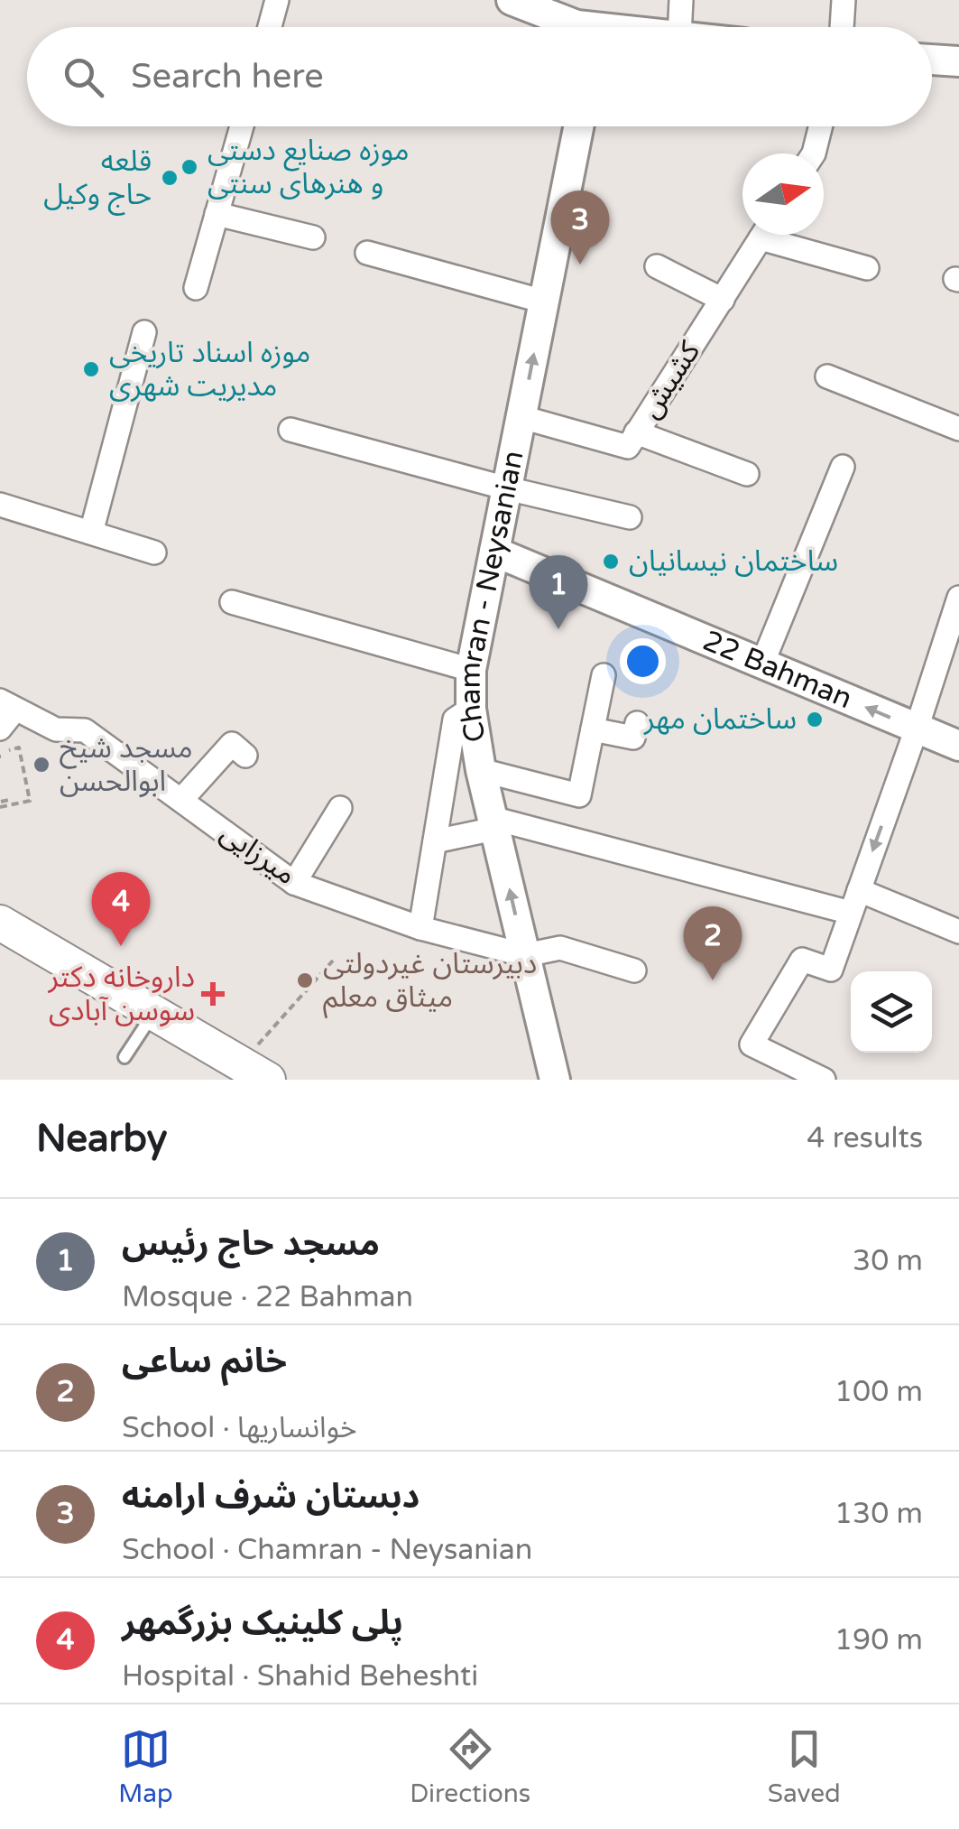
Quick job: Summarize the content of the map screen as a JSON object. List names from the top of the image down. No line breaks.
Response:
{"streets":{"street":["کشیش","Chamran - Neysanian","22 Bahman","میرزایی"]},"crossings":[["کشیش","Chamran - Neysanian"],["Chamran - Neysanian","22 Bahman"],["Chamran - Neysanian","میرزایی"]],"places":{"other":["موزه صنایع دستی و هنرهای سنتی","قلعه حاج وکیل","موزه اسناد تاریخی مدیریت شهری","ساختمان نیسانیان","ساختمان مهر","مسجد شیخ ابوالحسن","دبیرستان غیردولتی میثاق معلم"],"health":["داروخانه دکتر سوسن آبادی"]},"north":"right","page":{"search":"Search here","pins":["3","1","4","2"],"heading":["Nearby","4 results"],"list":[{"mark":"1","name":"مسجد حاج رئیس","note":"Mosque · 22 Bahman","value":"30 m"},{"mark":"2","name":"خانم ساعی","note":"School · خوانساریها","value":"100 m"},{"mark":"3","name":"دبستان شرف ارامنه","note":"School · Chamran - Neysanian","value":"130 m"},{"mark":"4","name":"پلی کلینیک بزرگمهر","note":"Hospital · Shahid Beheshti","value":"190 m"}],"nav":["Map","Directions","Saved"]}}
